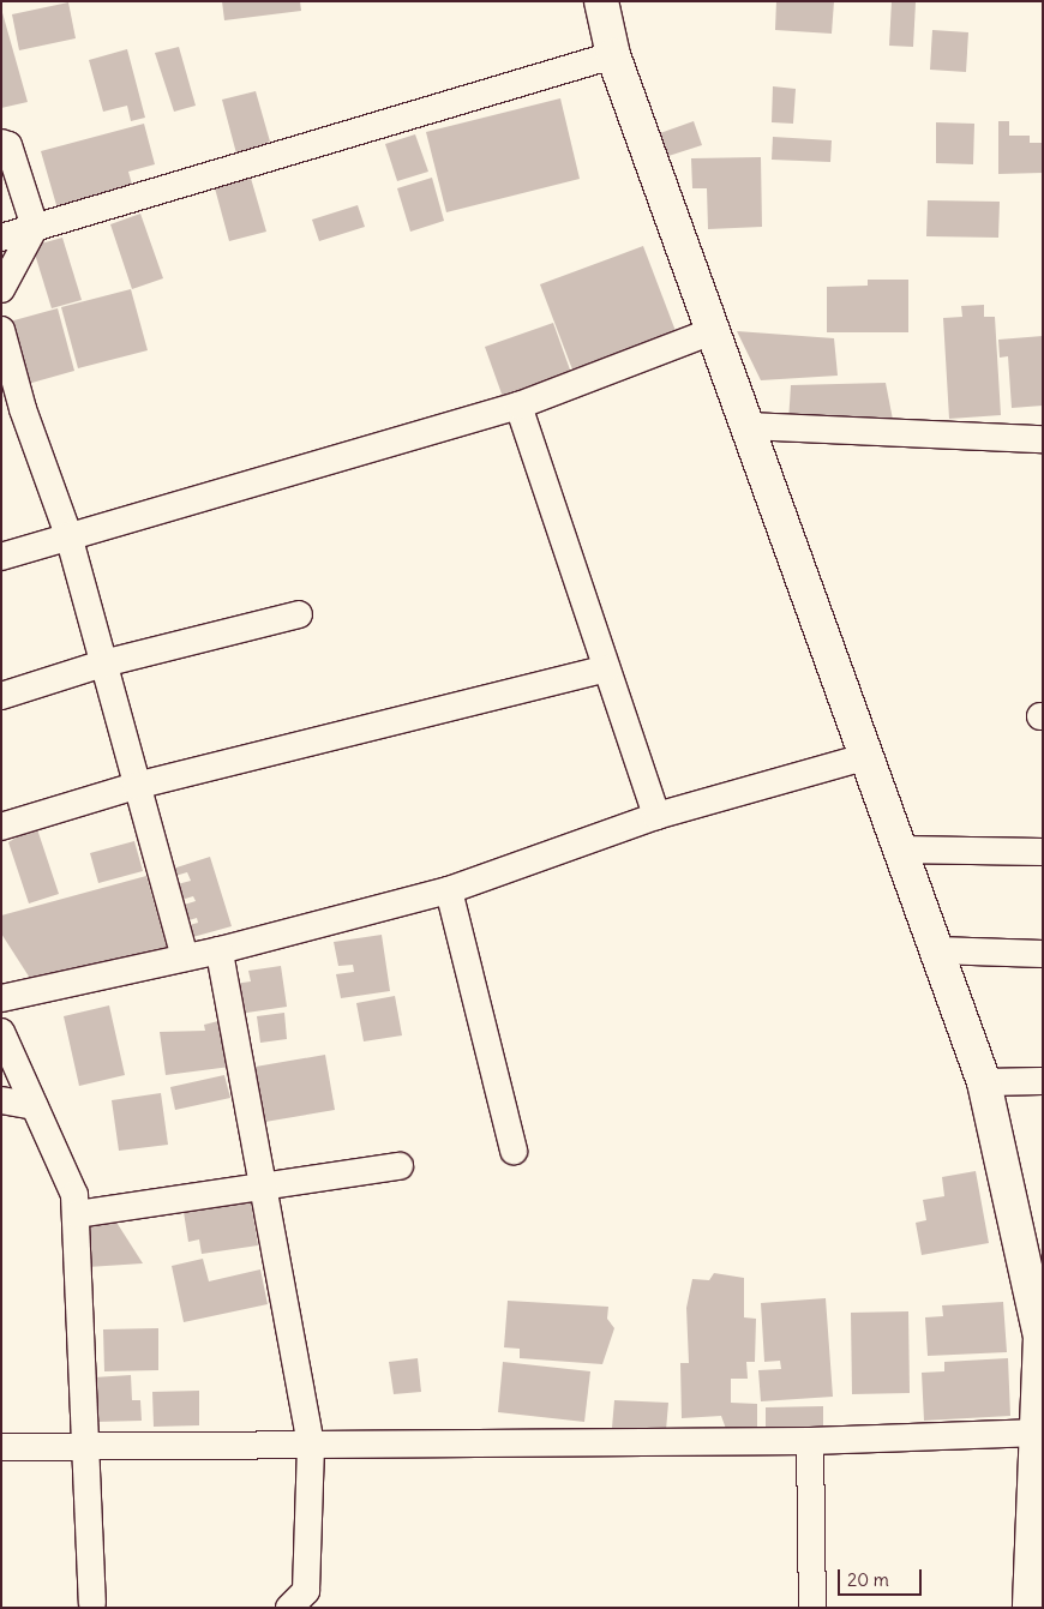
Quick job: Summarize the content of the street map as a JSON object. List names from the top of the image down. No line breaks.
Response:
{"scale_bar":"20 m"}
